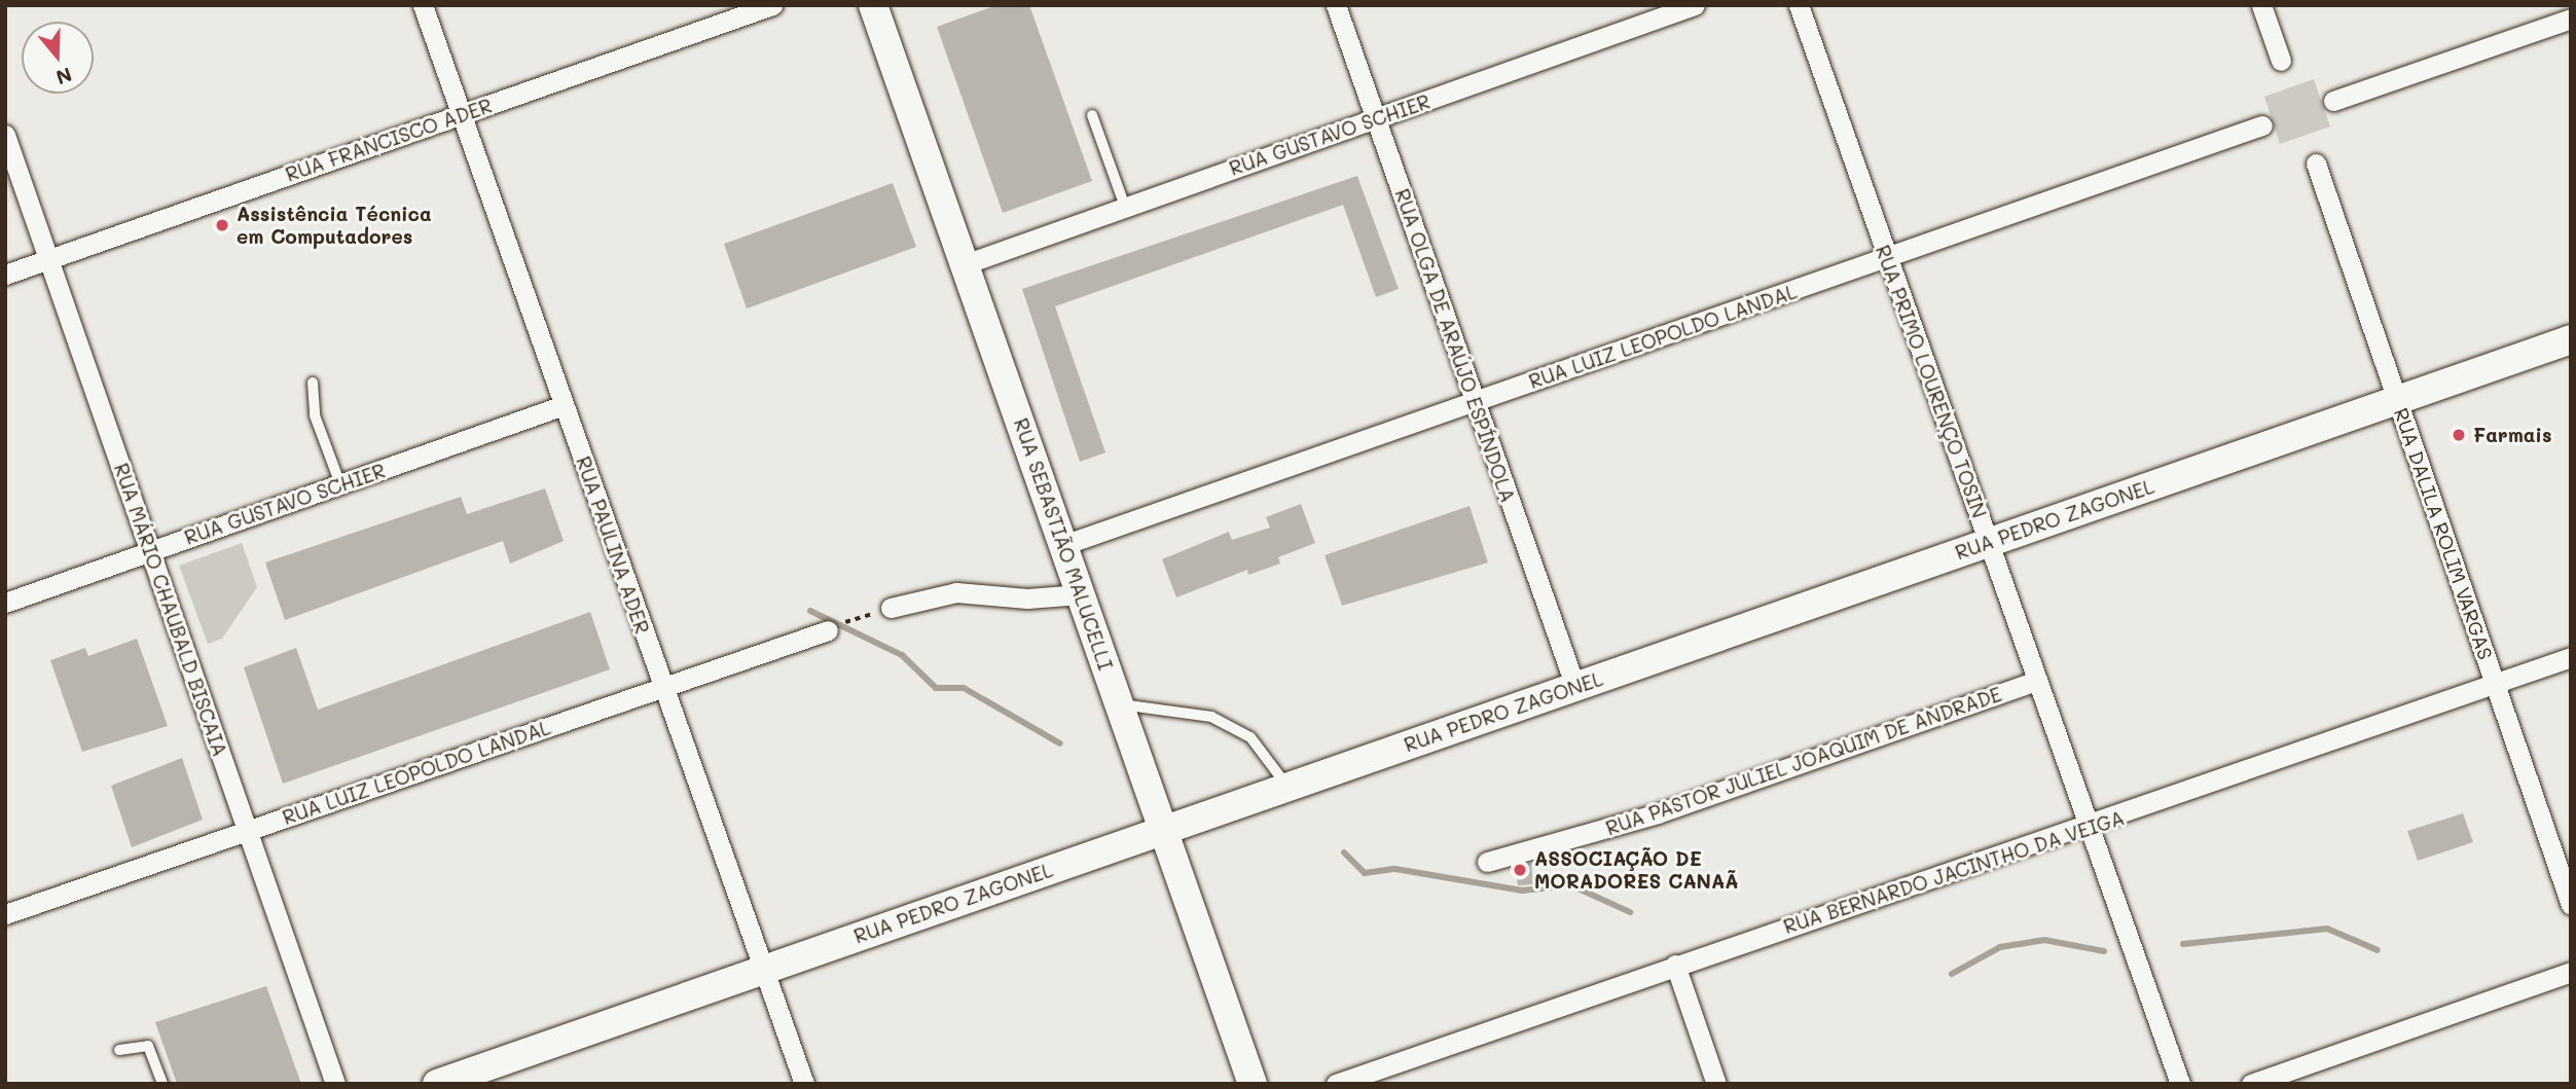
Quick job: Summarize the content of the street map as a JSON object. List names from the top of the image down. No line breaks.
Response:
{"streets":{"street":["RUA GUSTAVO SCHIER","RUA FRANCISCO ADER","RUA LUIZ LEOPOLDO LANDAL","RUA OLGA DE ARAÚJO ESPÍNDOLA","RUA PRIMO LOURENÇO TOSIN","RUA PEDRO ZAGONEL","RUA DALILA ROLIM VARGAS","RUA SEBASTIÃO MALUCELLI","RUA PAULINA ADER","RUA MÁRIO CHAUBALD BISCAIA","RUA PASTOR JULIEL JOAQUIM DE ANDRADE","RUA BERNARDO JACINTHO DA VEIGA"]},"crossings":[["RUA GUSTAVO SCHIER","RUA OLGA DE ARAÚJO ESPÍNDOLA"],["RUA GUSTAVO SCHIER","RUA SEBASTIÃO MALUCELLI"],["RUA GUSTAVO SCHIER","RUA PAULINA ADER"],["RUA GUSTAVO SCHIER","RUA MÁRIO CHAUBALD BISCAIA"],["RUA FRANCISCO ADER","RUA PAULINA ADER"],["RUA FRANCISCO ADER","RUA MÁRIO CHAUBALD BISCAIA"],["RUA LUIZ LEOPOLDO LANDAL","RUA OLGA DE ARAÚJO ESPÍNDOLA"],["RUA LUIZ LEOPOLDO LANDAL","RUA PRIMO LOURENÇO TOSIN"],["RUA LUIZ LEOPOLDO LANDAL","RUA SEBASTIÃO MALUCELLI"],["RUA LUIZ LEOPOLDO LANDAL","RUA PAULINA ADER"],["RUA LUIZ LEOPOLDO LANDAL","RUA MÁRIO CHAUBALD BISCAIA"],["RUA OLGA DE ARAÚJO ESPÍNDOLA","RUA PEDRO ZAGONEL"],["RUA PRIMO LOURENÇO TOSIN","RUA PEDRO ZAGONEL"],["RUA PRIMO LOURENÇO TOSIN","RUA PASTOR JULIEL JOAQUIM DE ANDRADE"],["RUA PRIMO LOURENÇO TOSIN","RUA BERNARDO JACINTHO DA VEIGA"],["RUA PEDRO ZAGONEL","RUA DALILA ROLIM VARGAS"],["RUA PEDRO ZAGONEL","RUA SEBASTIÃO MALUCELLI"],["RUA PEDRO ZAGONEL","RUA PAULINA ADER"],["RUA DALILA ROLIM VARGAS","RUA BERNARDO JACINTHO DA VEIGA"]],"places":["Assistência Técnica em Computadores","Farmais","ASSOCIAÇÃO DE MORADORES CANAÃ"],"north":"bottom"}
